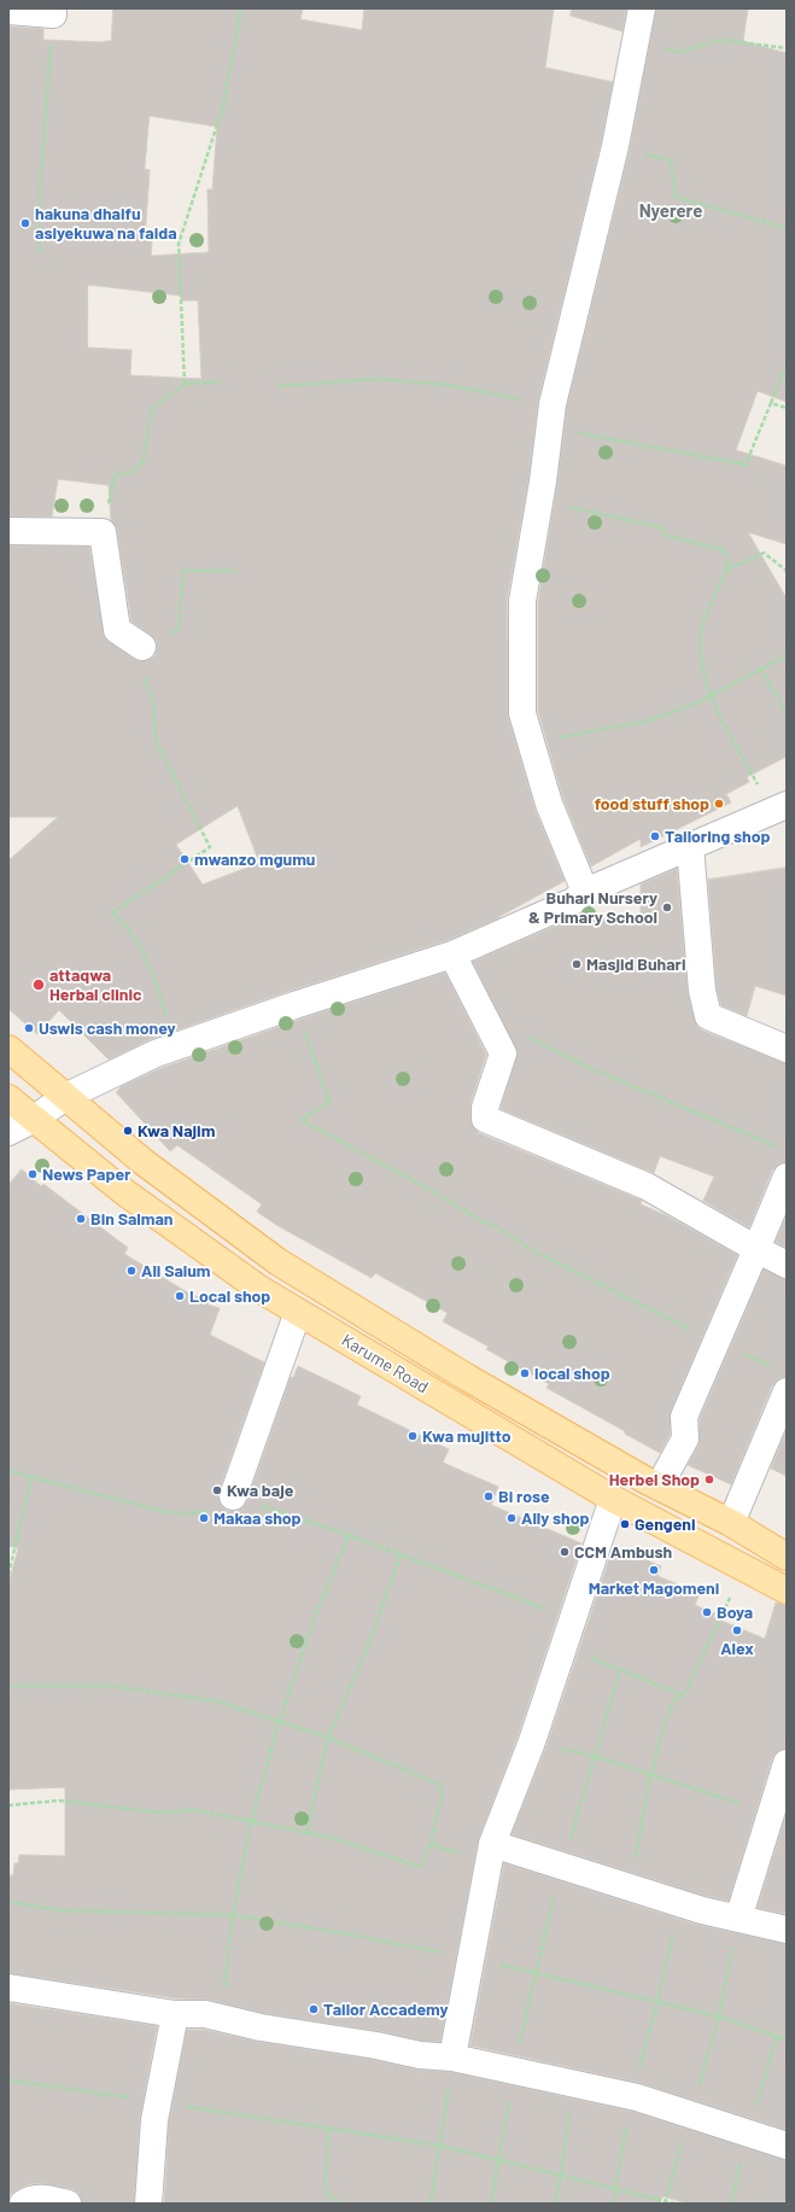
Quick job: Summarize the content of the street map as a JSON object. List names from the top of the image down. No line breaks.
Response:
{"streets":{"main road":["Karume Road"]},"districts":["Nyerere"],"places":["hakuna dhaifu asiyekuwa na faida","food stuff shop","Tailoring shop","mwanzo mgumu","Buhari Nursery & Primary School","Masjid Buhari","attaqwa Herbal clinic","Uswis cash money","Kwa Najim","News Paper","Bin Salman","Ali Salum","Local shop","local shop","Kwa mujitto","Herbel Shop","Kwa baje","Bi rose","Makaa shop","Ally shop","Gengeni","CCM Ambush","Market Magomeni","Boya","Alex","Tailor Accademy"]}
